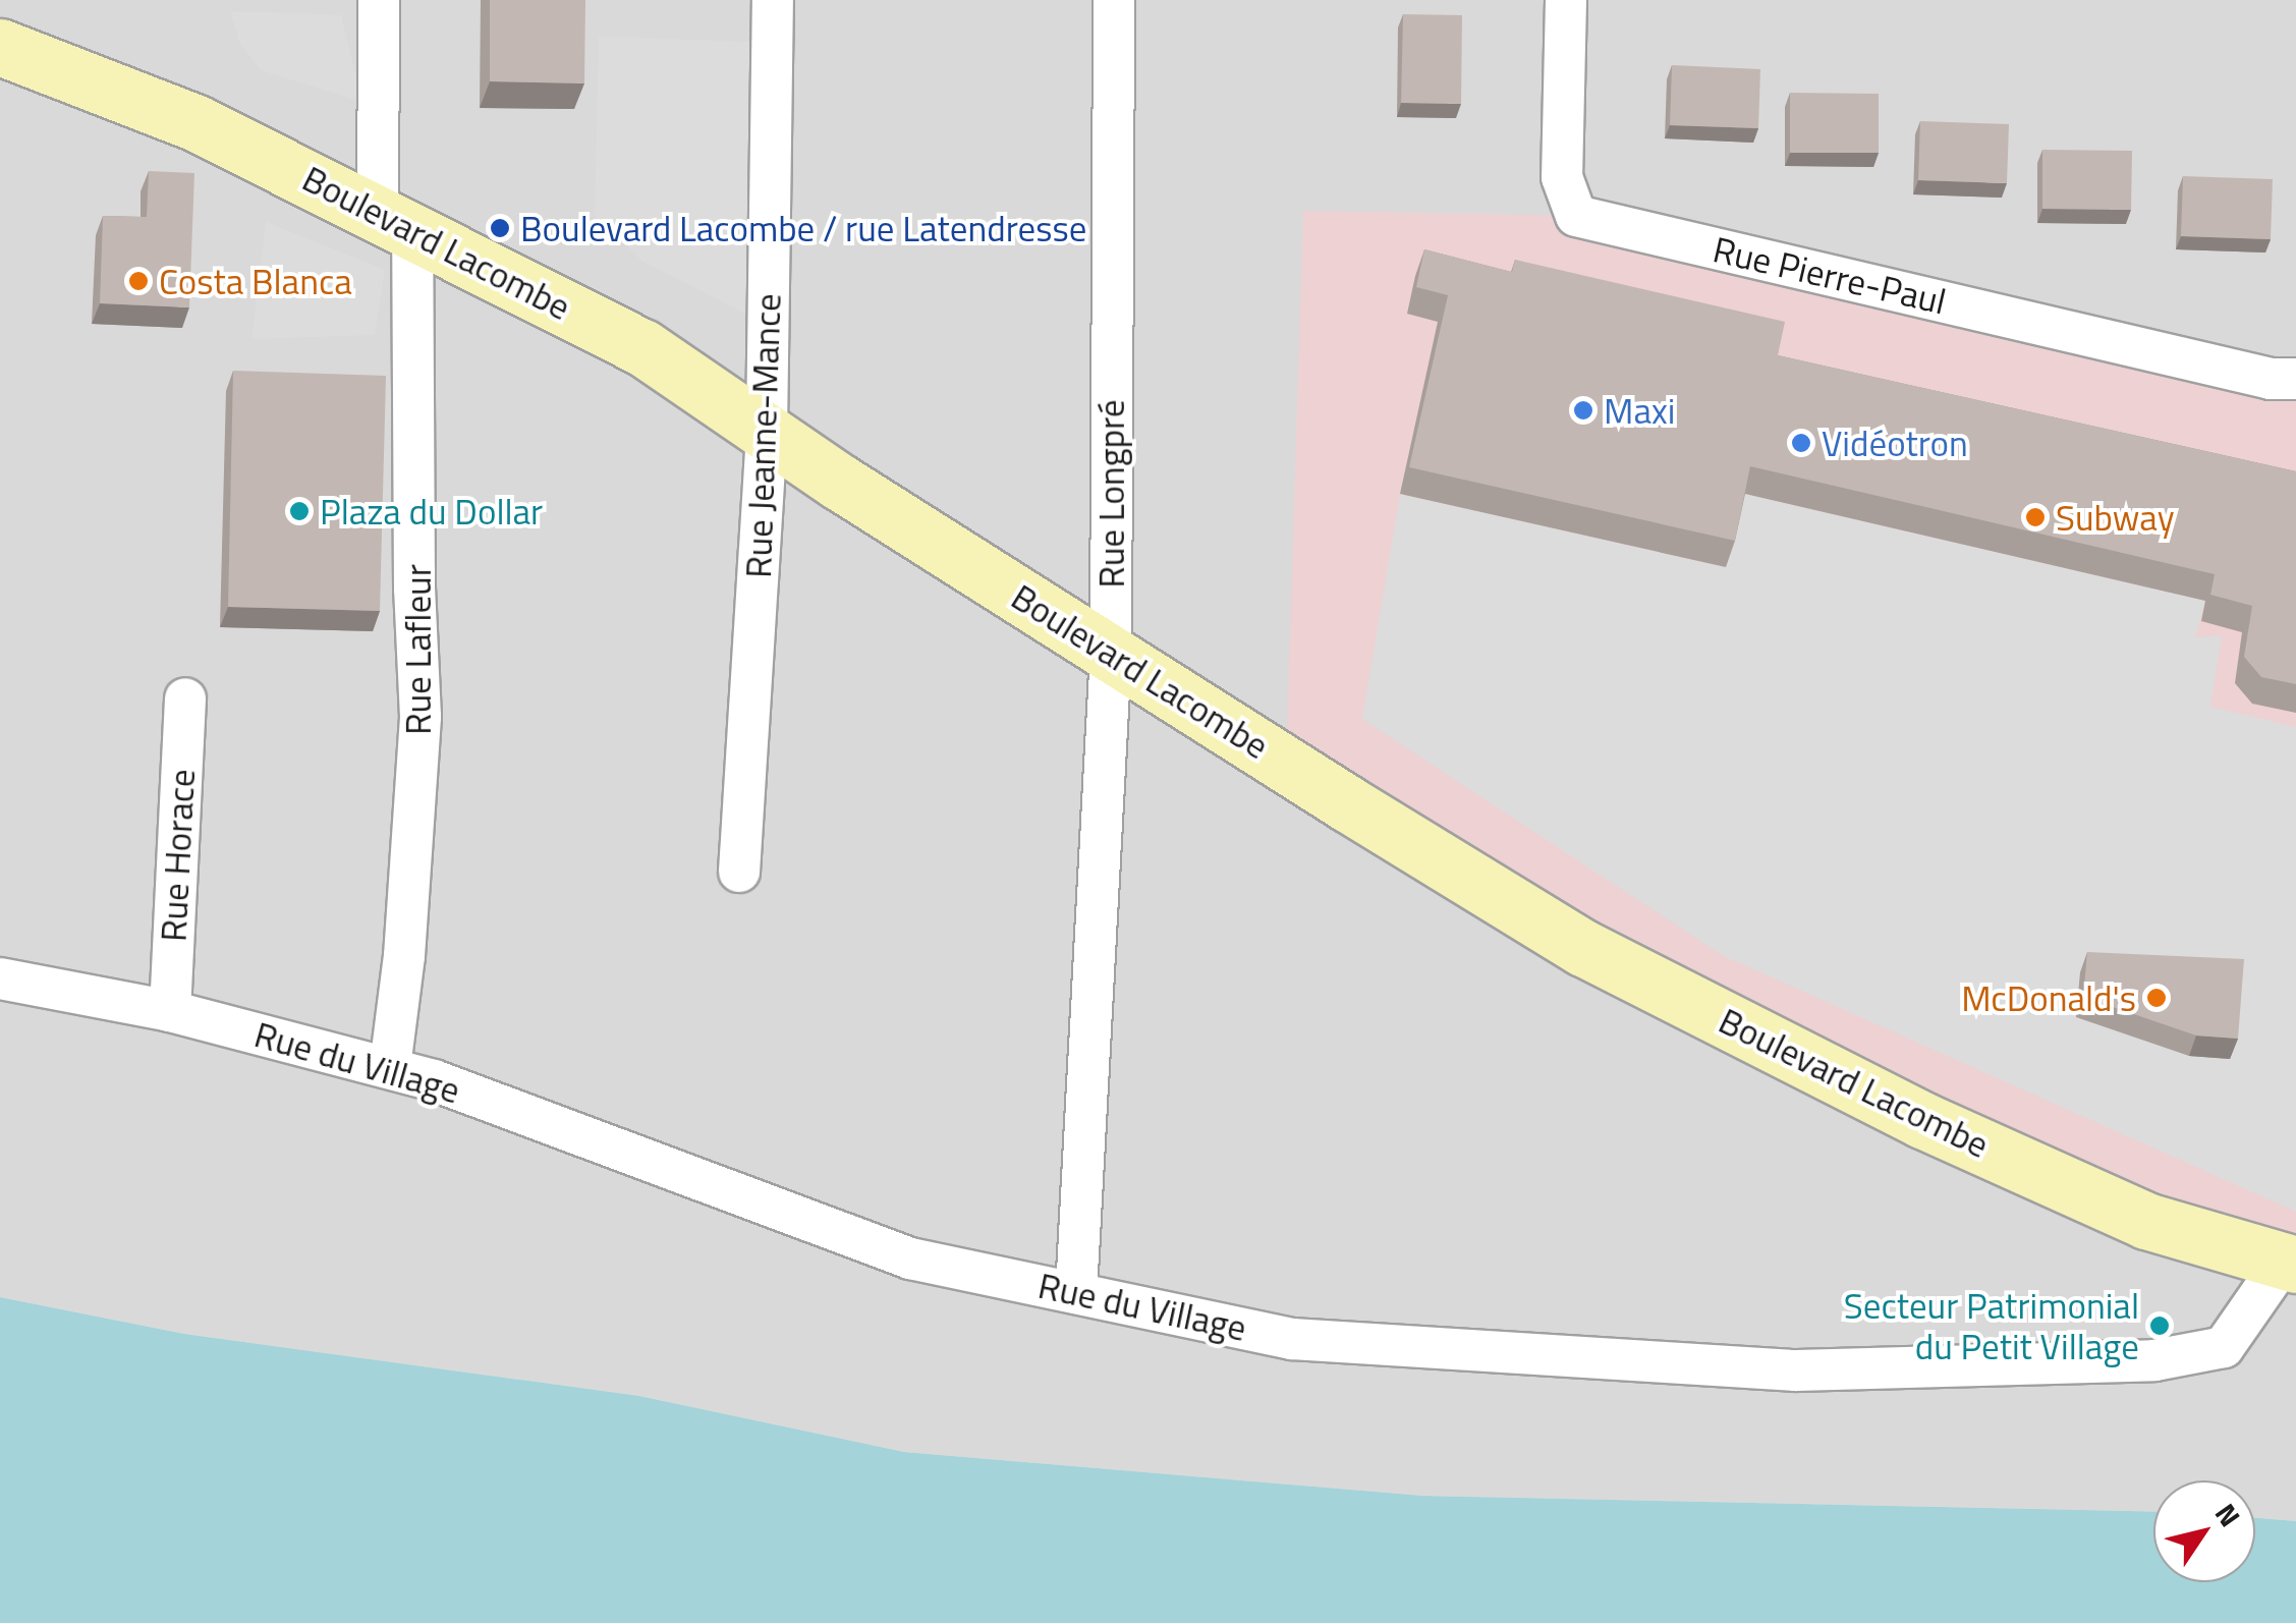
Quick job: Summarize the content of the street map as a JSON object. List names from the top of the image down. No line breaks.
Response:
{"streets":{"main road":["Boulevard Lacombe"],"street":["Rue Pierre-Paul","Rue Jeanne-Mance","Rue Longpré","Rue Lafleur","Rue Horace","Rue du Village"]},"crossings":[["Boulevard Lacombe","Rue Jeanne-Mance"],["Boulevard Lacombe","Rue Longpré"],["Boulevard Lacombe","Rue Lafleur"],["Boulevard Lacombe","Rue du Village"],["Rue Longpré","Rue du Village"],["Rue Lafleur","Rue du Village"],["Rue Horace","Rue du Village"]],"places":["Boulevard Lacombe / rue Latendresse","Costa Blanca","Maxi","Vidéotron","Plaza du Dollar","Subway","McDonald's","Secteur Patrimonial du Petit Village"],"north":"top right"}
